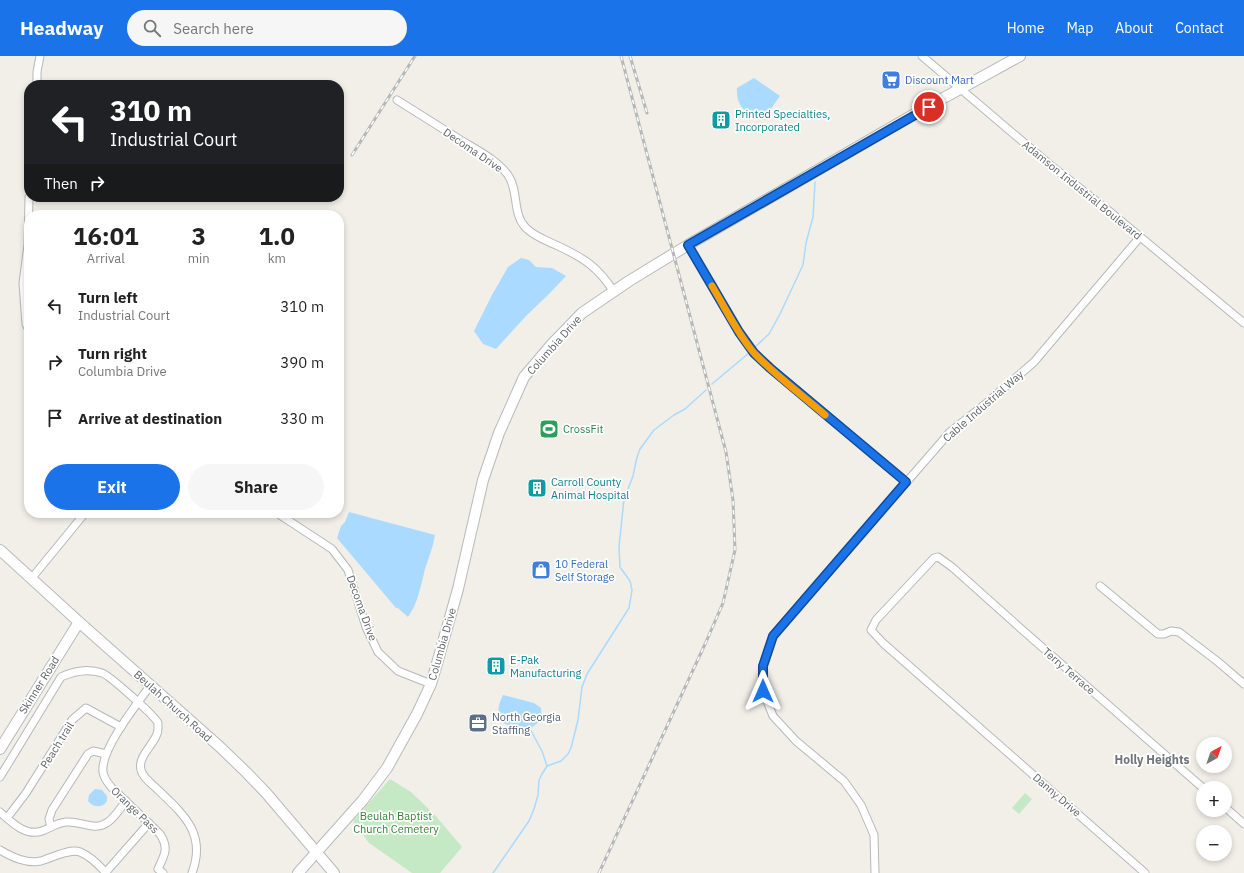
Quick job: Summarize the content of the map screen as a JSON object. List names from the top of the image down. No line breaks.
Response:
{"streets":{"main road":["Columbia Drive","Skinner Road","Beulah Church Road"],"street":["Decoma Drive","Adamson Industrial Boulevard","Cable Industrial Way","Terry Terrace","Peach trail","Danny Drive","Orange Pass"]},"crossings":[["Decoma Drive","Columbia Drive"],["Adamson Industrial Boulevard","Columbia Drive"],["Adamson Industrial Boulevard","Cable Industrial Way"],["Columbia Drive","Beulah Church Road"],["Terry Terrace","Danny Drive"],["Skinner Road","Beulah Church Road"],["Beulah Church Road","Orange Pass"],["Peach trail","Orange Pass"]],"districts":["Holly Heights"],"parks":["Beulah Baptist Church Cemetery"],"places":{"supermarket":["Discount Mart"],"building":["Printed Specialties, Incorporated","Carroll County Animal Hospital","E-Pak Manufacturing"],"sports":["CrossFit"],"shop":["10 Federal Self Storage"],"office":["North Georgia Staffing"]},"north":"top right","page":{"header":"Headway","search":"Search here","nav":["Home","Map","About","Contact"],"turn":["310 m","Industrial Court"],"then":"Then","eta":["16:01","Arrival","3","min","1.0","km"],"list":[{"name":"Turn left","note":"Industrial Court","value":"310 m"},{"name":"Turn right","note":"Columbia Drive","value":"390 m"},{"name":"Arrive at destination","value":"330 m"}],"buttons":["Exit","Share"],"map_buttons":["+","−"]}}
